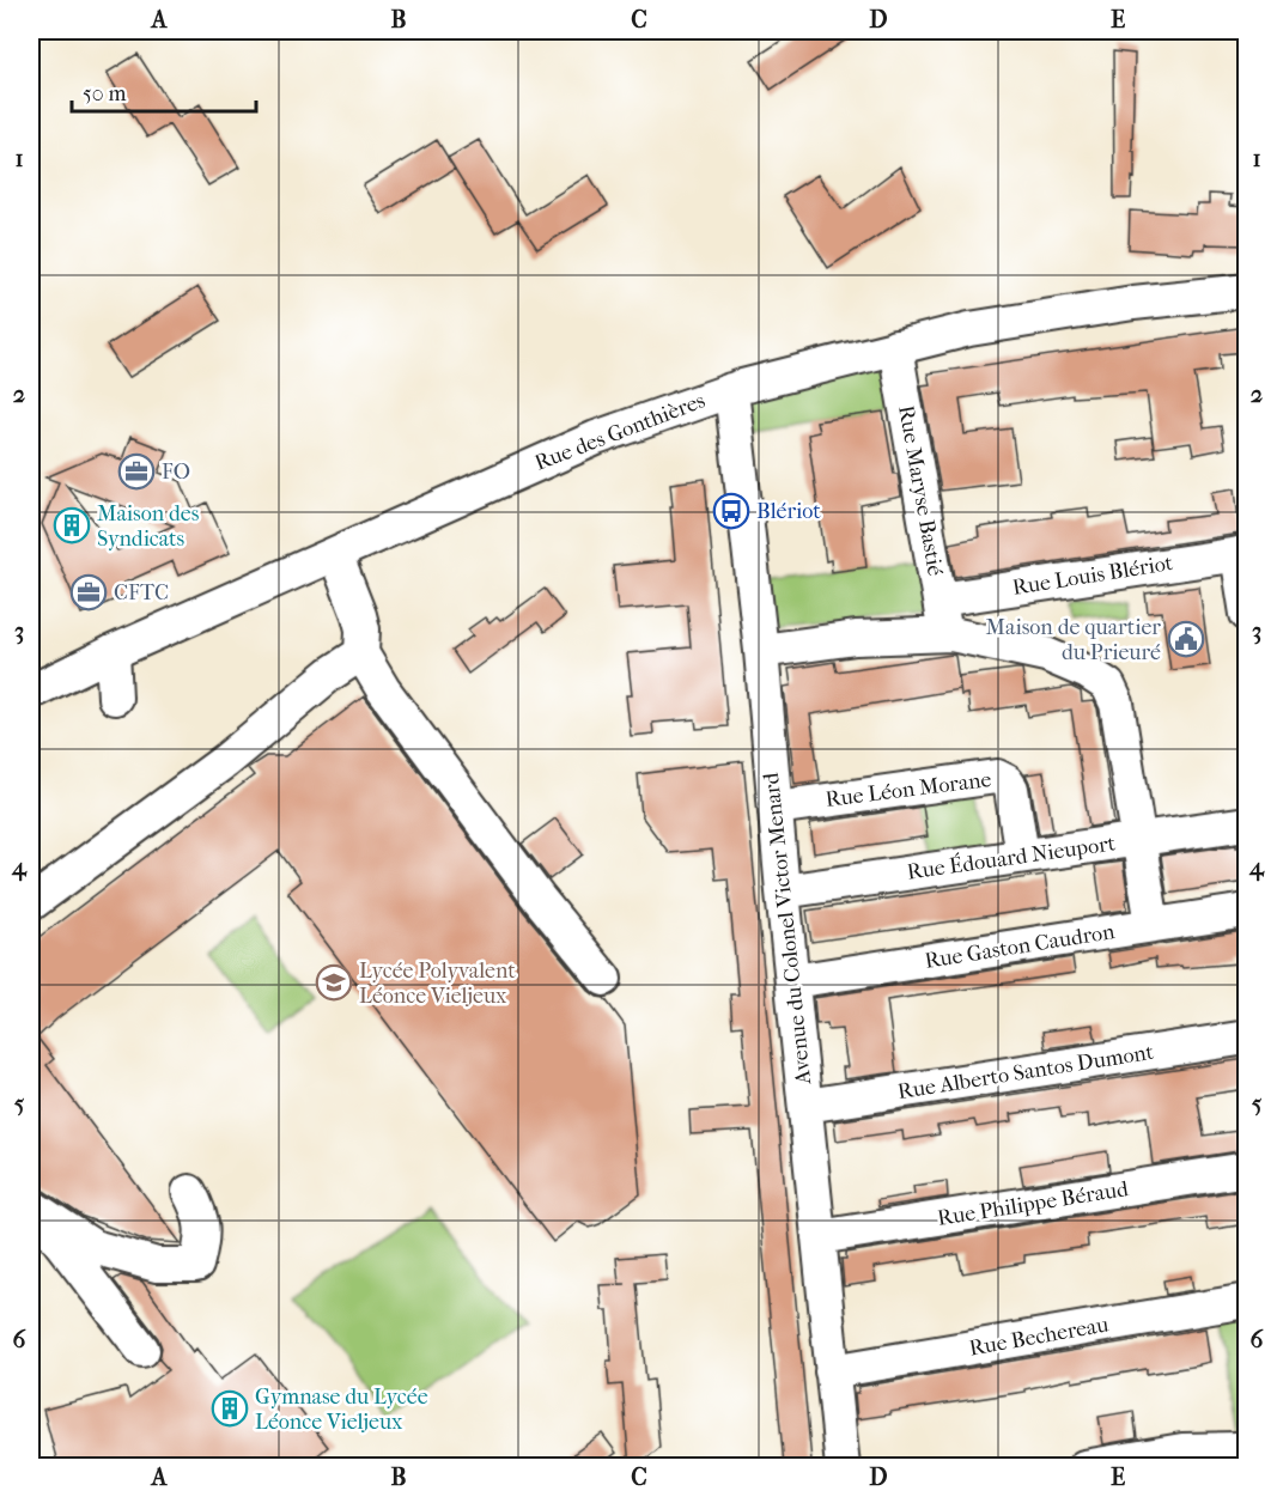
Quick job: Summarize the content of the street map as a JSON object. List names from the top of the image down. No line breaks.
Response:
{"streets":{"street":["Rue des Gonthières","Rue Maryse Bastié","Rue Louis Blériot","Rue Léon Morane","Rue Édouard Nieuport","Avenue du Colonel Victor Menard","Rue Gaston Caudron","Rue Alberto Santos Dumont","Rue Philippe Béraud","Rue Bechereau"]},"crossings":[["Rue des Gonthières","Rue Maryse Bastié"],["Rue des Gonthières","Avenue du Colonel Victor Menard"],["Rue Maryse Bastié","Rue Louis Blériot"],["Rue Léon Morane","Rue Édouard Nieuport"],["Rue Léon Morane","Avenue du Colonel Victor Menard"],["Rue Édouard Nieuport","Avenue du Colonel Victor Menard"],["Avenue du Colonel Victor Menard","Rue Gaston Caudron"],["Avenue du Colonel Victor Menard","Rue Alberto Santos Dumont"],["Avenue du Colonel Victor Menard","Rue Philippe Béraud"],["Avenue du Colonel Victor Menard","Rue Bechereau"]],"places":{"office":["FO","CFTC"],"bus stop":["Blériot"],"building":["Maison des Syndicats","Gymnase du Lycée Léonce Vieljeux"],"public building":["Maison de quartier du Prieuré"],"school or university":["Lycée Polyvalent Léonce Vieljeux"]},"scale_bar":"50 m","grid":{"columns":["A","B","C","D","E"],"rows":["1","2","3","4","5","6"]}}
